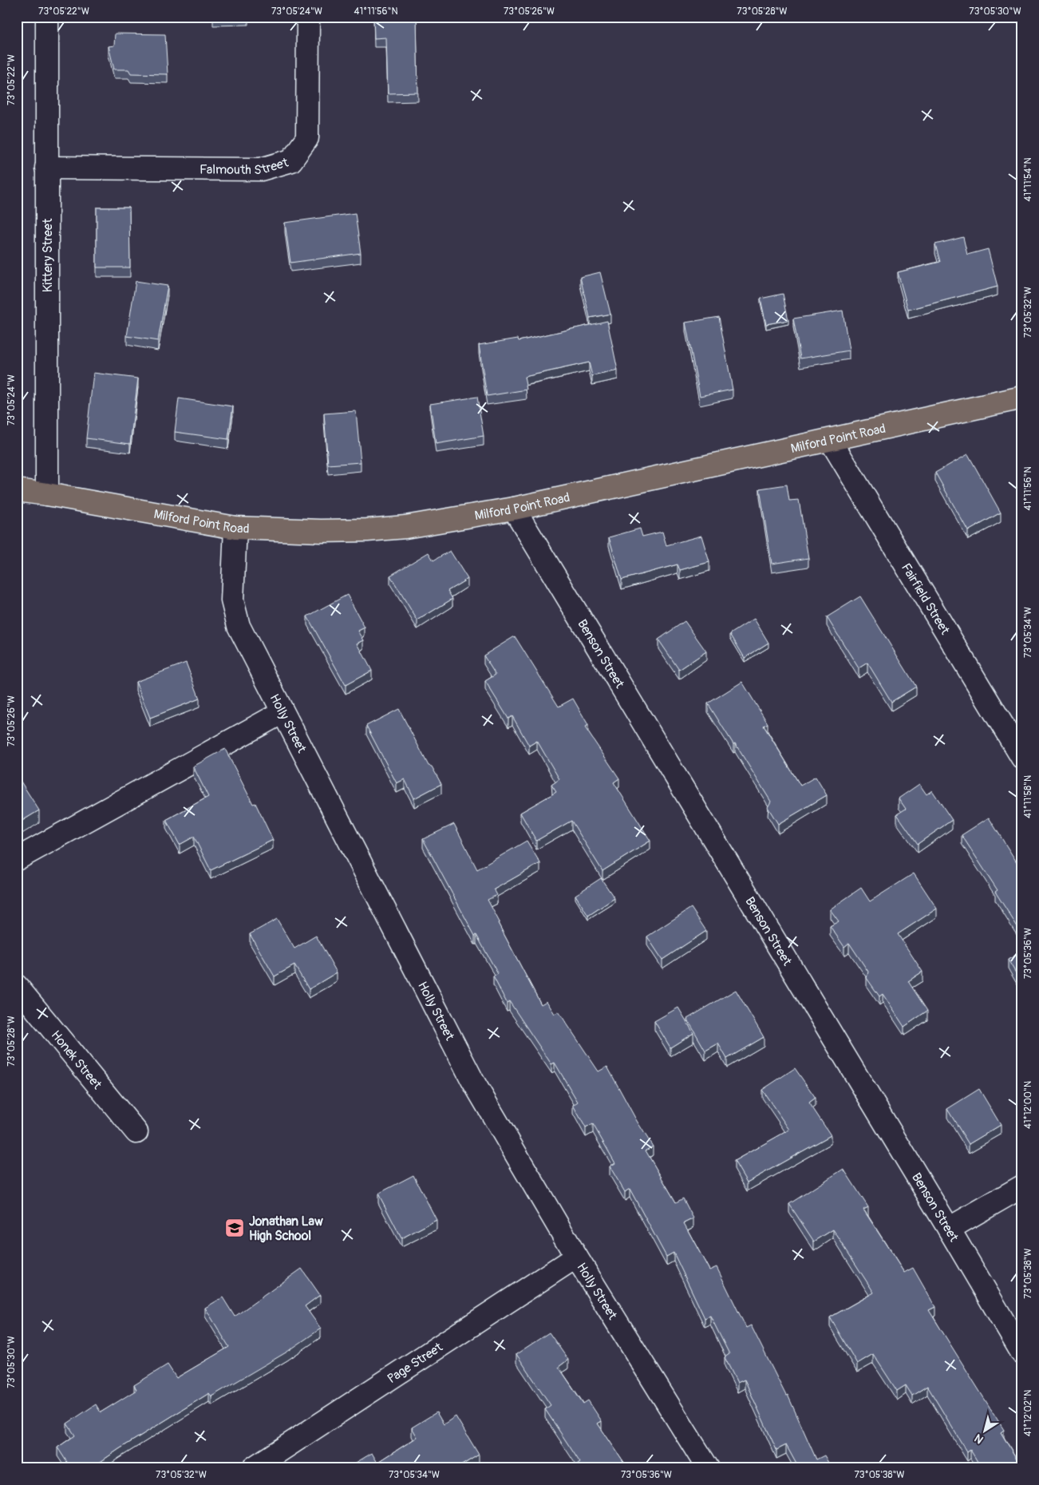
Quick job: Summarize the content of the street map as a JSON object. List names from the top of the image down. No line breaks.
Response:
{"streets":{"main road":["Milford Point Road"],"street":["Falmouth Street","Kittery Street","Fairfield Street","Benson Street","Holly Street","Honek Street","Page Street"]},"crossings":[["Falmouth Street","Kittery Street"],["Kittery Street","Milford Point Road"],["Milford Point Road","Fairfield Street"],["Milford Point Road","Benson Street"],["Milford Point Road","Holly Street"],["Holly Street","Page Street"]],"places":{"school or university":["Jonathan Law High School"]},"north":"bottom left","coordinates":["73°05'22\"W","73°05'24\"W","41°11'56\"N","73°05'26\"W","73°05'28\"W","73°05'30\"W","41°11'54\"N","73°05'32\"W","73°05'34\"W","41°11'58\"N","73°05'36\"W","41°12'00\"N","73°05'38\"W","41°12'02\"N"]}
